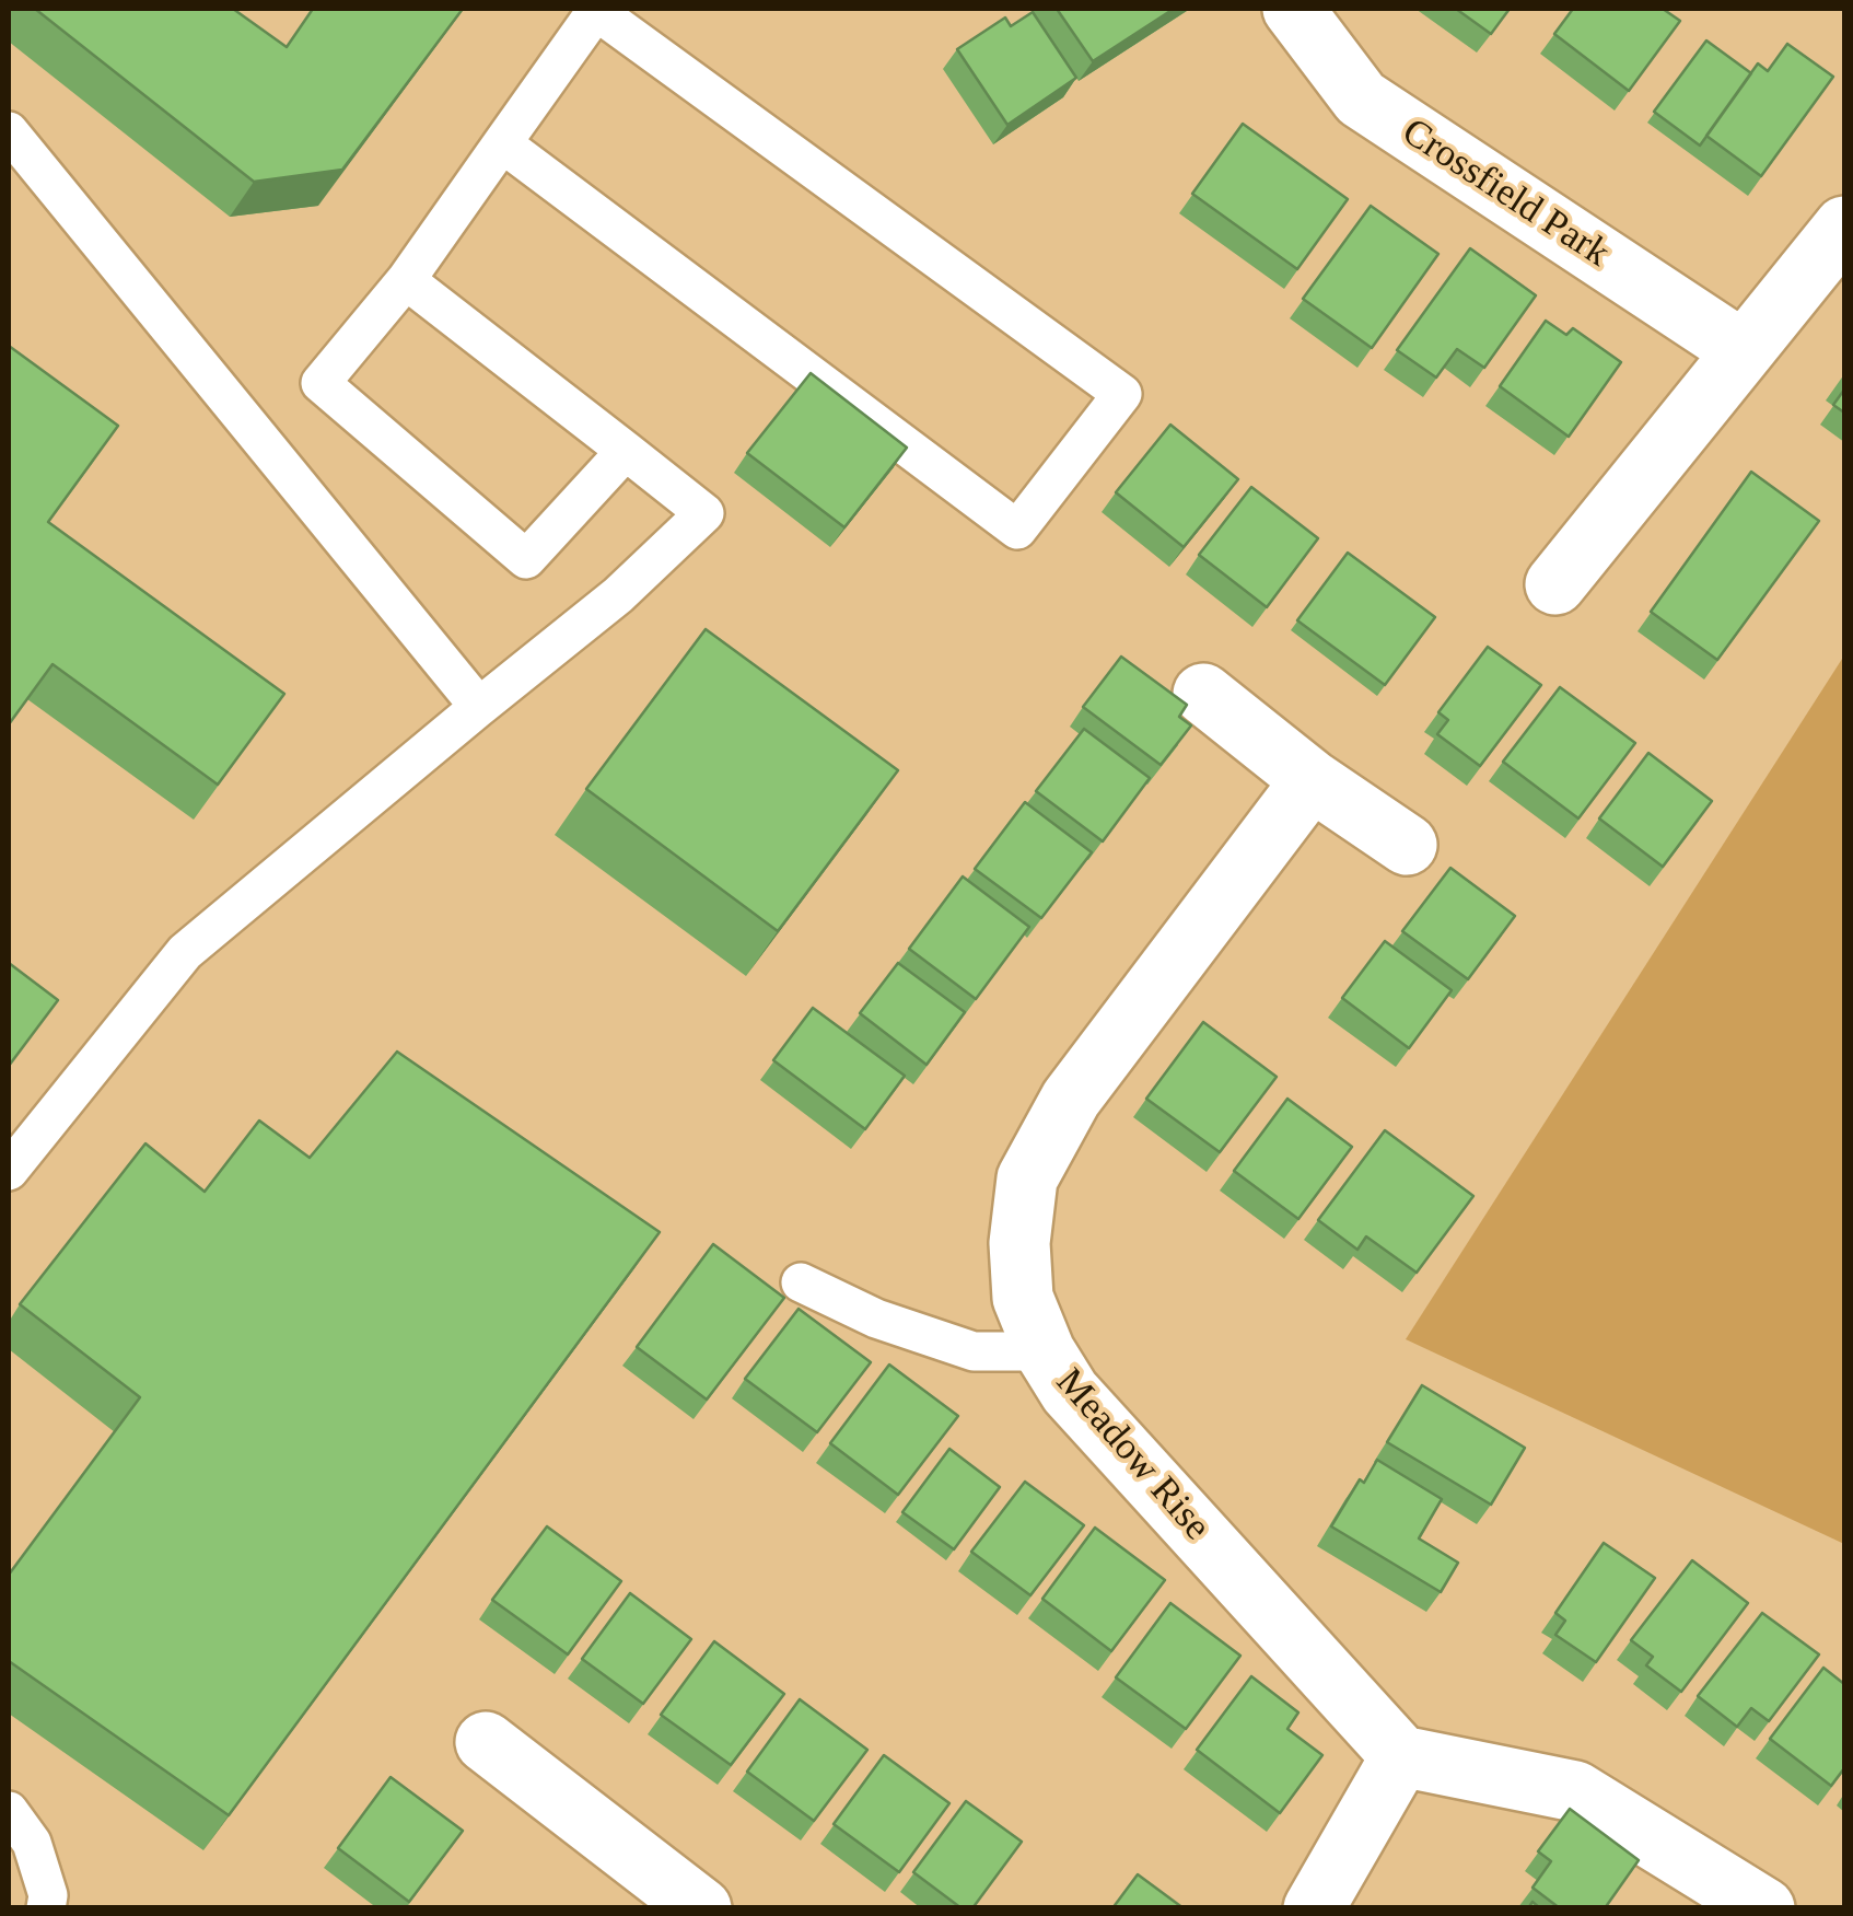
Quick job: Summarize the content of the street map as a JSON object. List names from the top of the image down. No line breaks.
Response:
{"streets":{"street":["Crossfield Park","Meadow Rise"]}}
